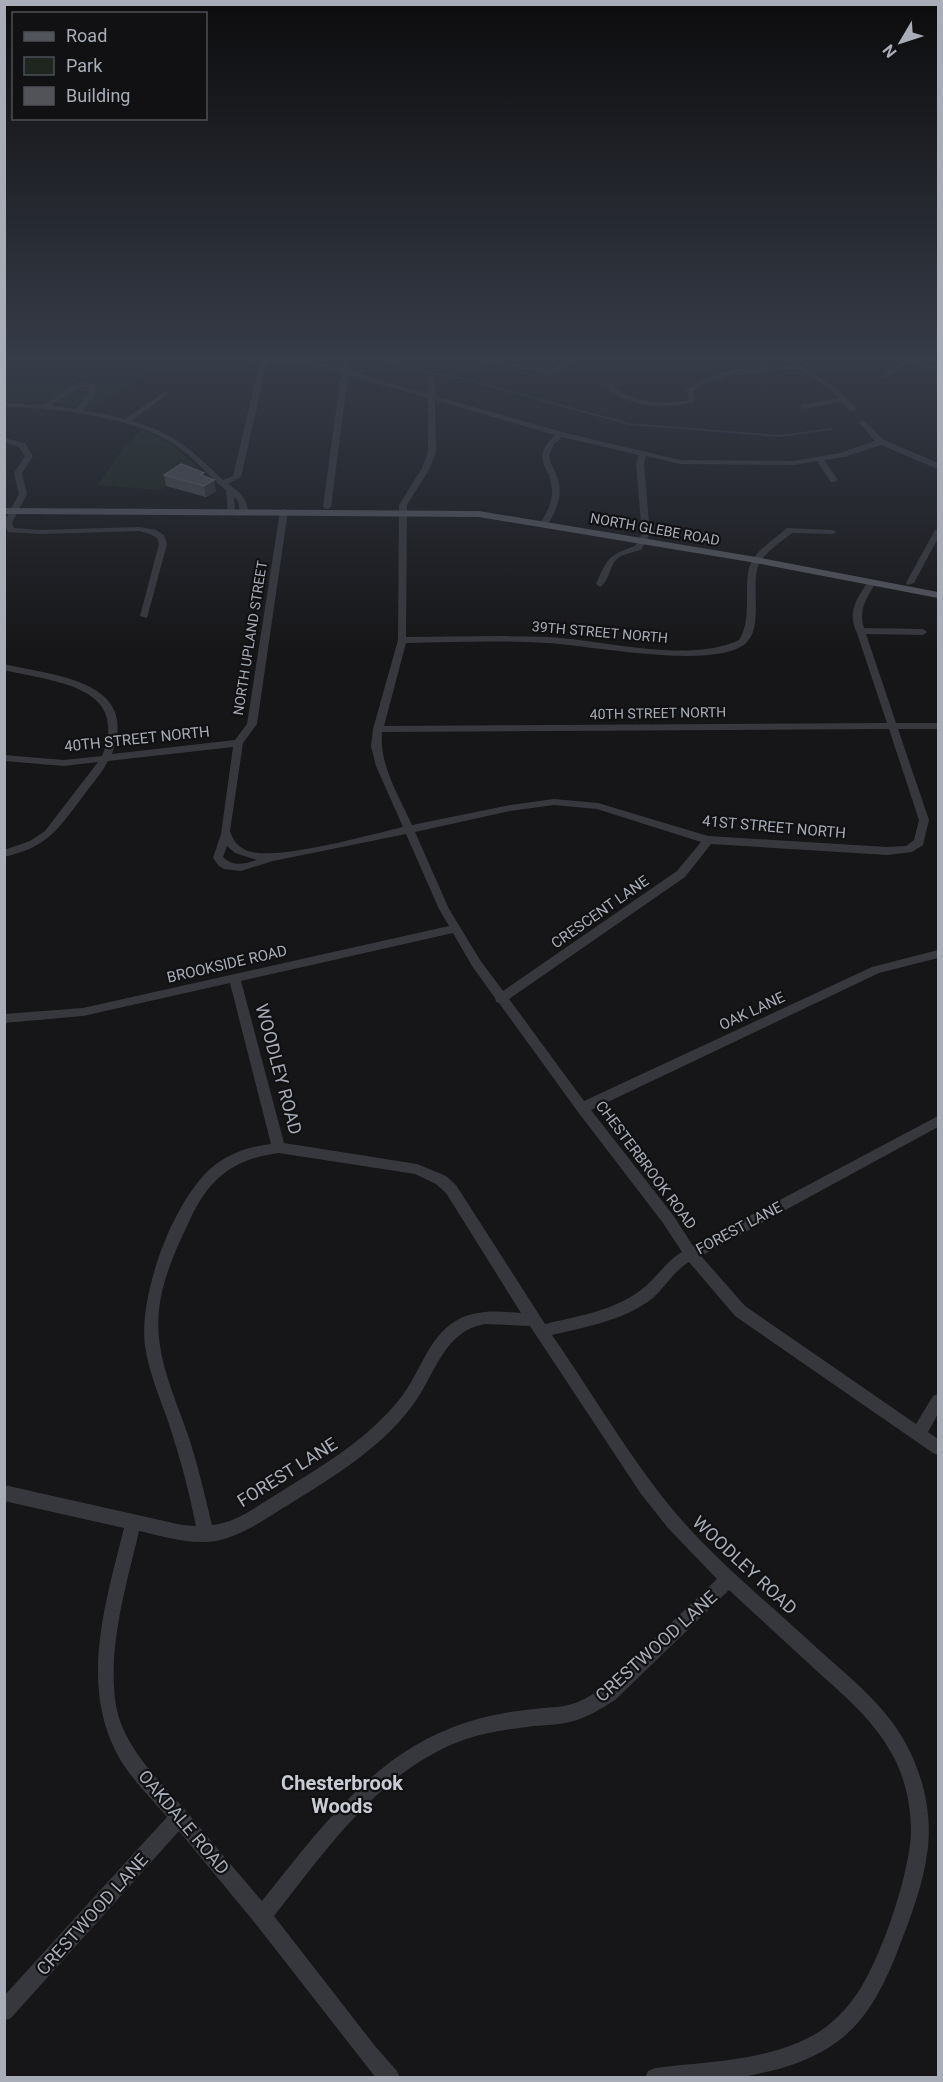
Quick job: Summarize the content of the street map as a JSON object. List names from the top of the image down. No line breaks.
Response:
{"streets":{"main road":["NORTH GLEBE ROAD"],"street":["39TH STREET NORTH","NORTH UPLAND STREET","40TH STREET NORTH","41ST STREET NORTH","CRESCENT LANE","BROOKSIDE ROAD","OAK LANE","WOODLEY ROAD","CHESTERBROOK ROAD","FOREST LANE","CRESTWOOD LANE","OAKDALE ROAD"]},"crossings":[["NORTH GLEBE ROAD","39TH STREET NORTH"],["NORTH GLEBE ROAD","NORTH UPLAND STREET"],["NORTH GLEBE ROAD","CHESTERBROOK ROAD"],["39TH STREET NORTH","CHESTERBROOK ROAD"],["NORTH UPLAND STREET","40TH STREET NORTH"],["NORTH UPLAND STREET","41ST STREET NORTH"],["40TH STREET NORTH","41ST STREET NORTH"],["40TH STREET NORTH","CHESTERBROOK ROAD"],["41ST STREET NORTH","CRESCENT LANE"],["41ST STREET NORTH","CHESTERBROOK ROAD"],["CRESCENT LANE","CHESTERBROOK ROAD"],["BROOKSIDE ROAD","WOODLEY ROAD"],["BROOKSIDE ROAD","CHESTERBROOK ROAD"],["OAK LANE","CHESTERBROOK ROAD"],["WOODLEY ROAD","FOREST LANE"],["WOODLEY ROAD","CRESTWOOD LANE"],["CHESTERBROOK ROAD","FOREST LANE"],["FOREST LANE","OAKDALE ROAD"],["CRESTWOOD LANE","OAKDALE ROAD"]],"districts":["Chesterbrook Woods"],"legend":["Road","Park","Building"],"north":"bottom left"}
